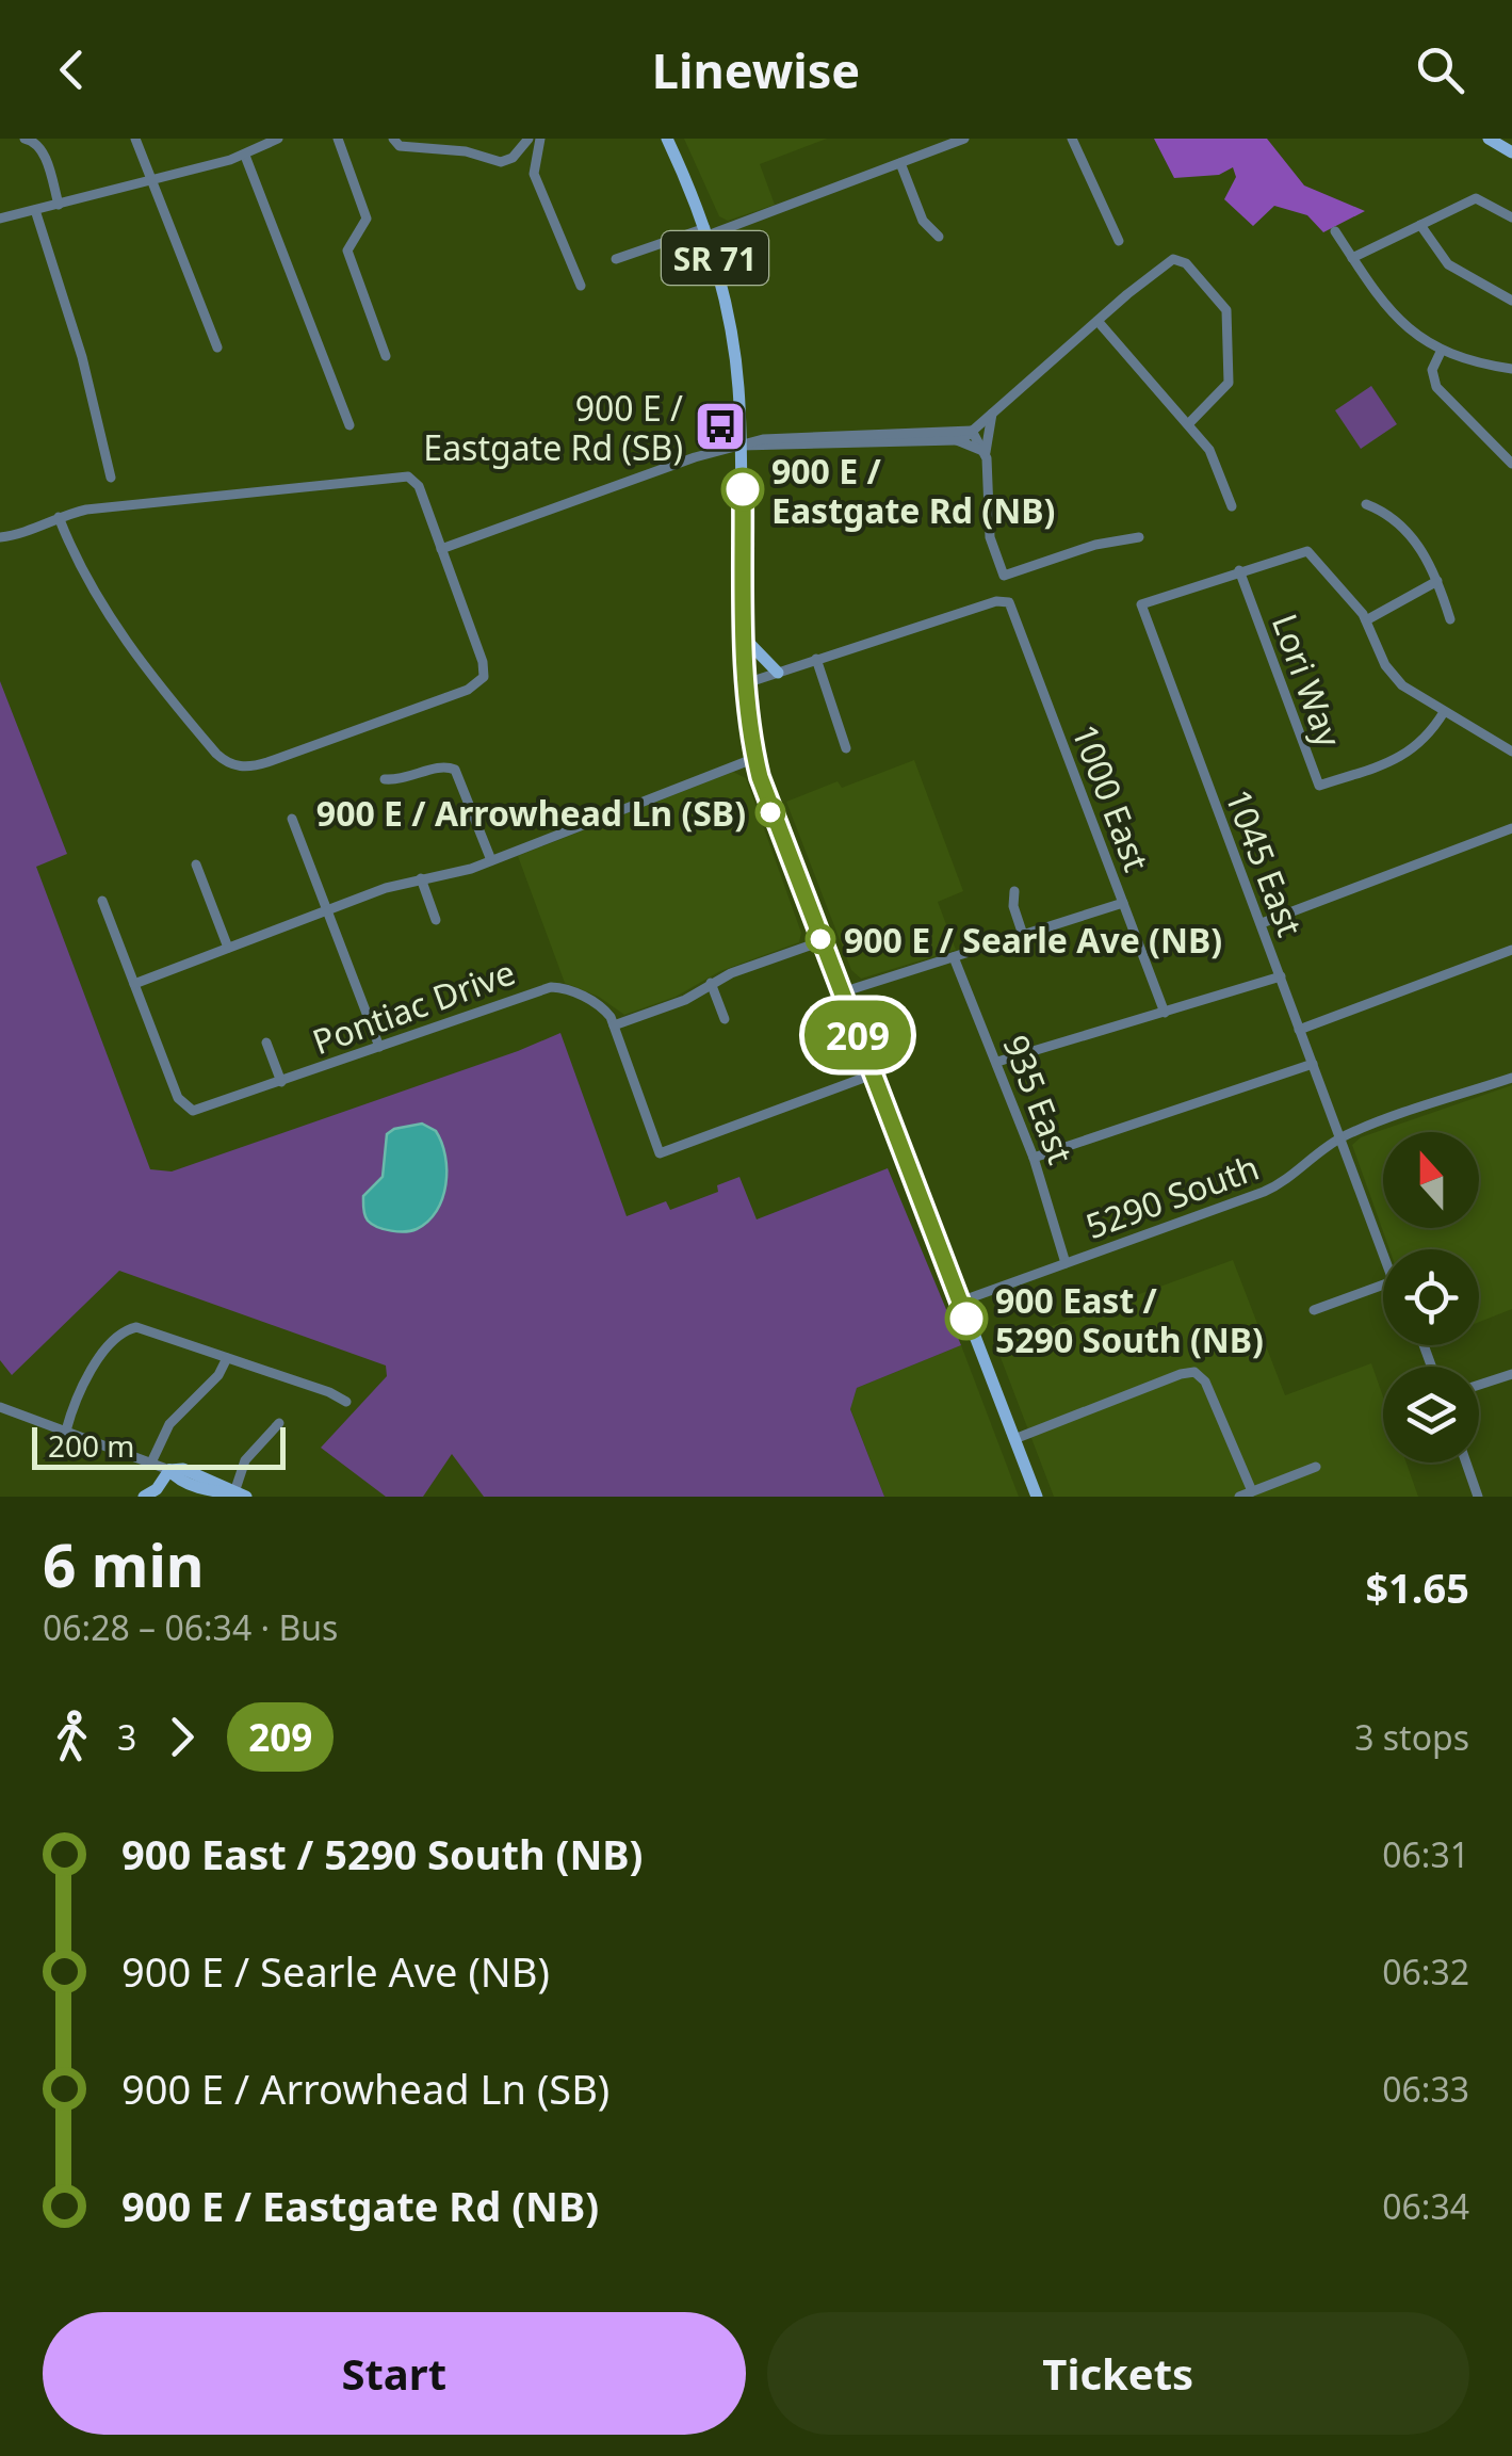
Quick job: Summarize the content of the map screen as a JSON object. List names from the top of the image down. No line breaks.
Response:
{"streets":{"main road":["SR 71"],"street":["Lori Way","1000 East","1045 East","Pontiac Drive","935 East","5290 South"]},"crossings":[["SR 71","5290 South"],["Lori Way","1045 East"],["1045 East","5290 South"],["935 East","5290 South"]],"places":{"bus stop":["900 E / Eastgate Rd (SB)"],"other":["900 E / Eastgate Rd (NB)","900 E / Arrowhead Ln (SB)","900 E / Searle Ave (NB)","900 East / 5290 South (NB)"]},"lines":["bus line 209"],"scale_bar":"200 m","north":"top","page":{"header":"Linewise","on_map":"209","scale":"200 m","heading":["6 min","06:28 – 06:34 · Bus","$1.65"],"legs":["3","209","3 stops"],"list":[{"name":"900 East / 5290 South (NB)","value":"06:31"},{"name":"900 E / Searle Ave (NB)","value":"06:32"},{"name":"900 E / Arrowhead Ln (SB)","value":"06:33"},{"name":"900 E / Eastgate Rd (NB)","value":"06:34"}],"buttons":["Start","Tickets"]}}
